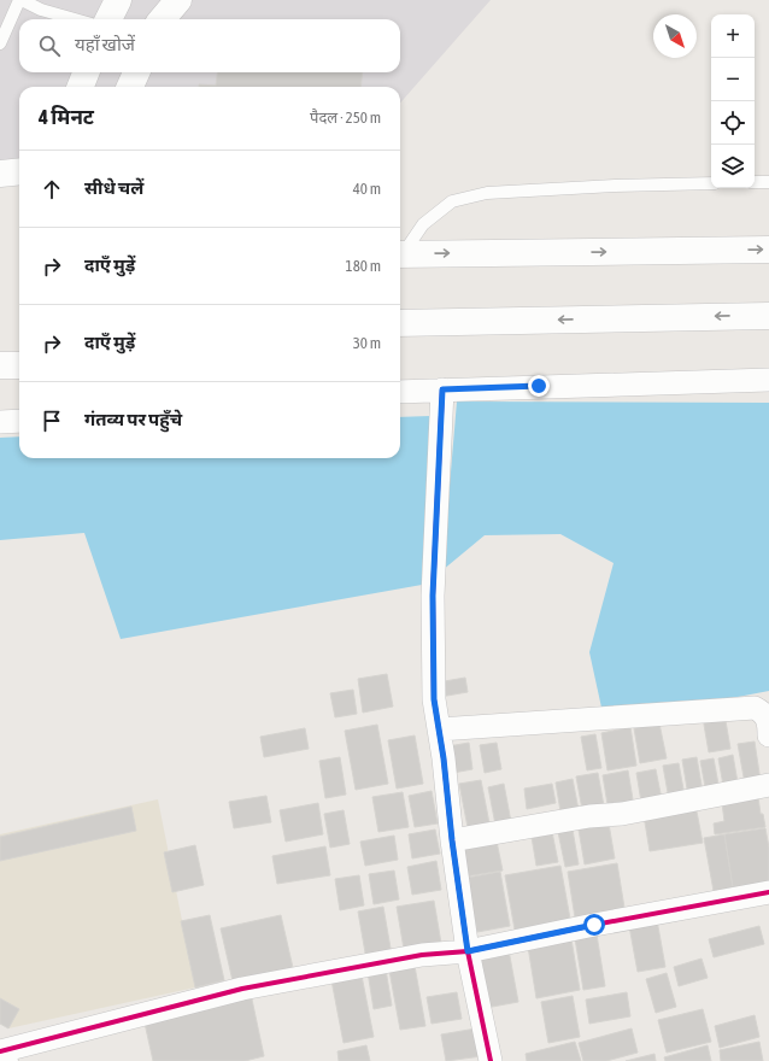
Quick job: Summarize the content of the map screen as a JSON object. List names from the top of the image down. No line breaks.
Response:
{"north":"bottom right","page":{"map_buttons":["+","−"],"search":"यहाँ खोजें","heading":["4 मिनट","पैदल · 250 m"],"list":[["सीधे चलें","40 m"],["दाएँ मुड़ें","180 m"],["दाएँ मुड़ें","30 m"],"गंतव्य पर पहुँचे"]}}
